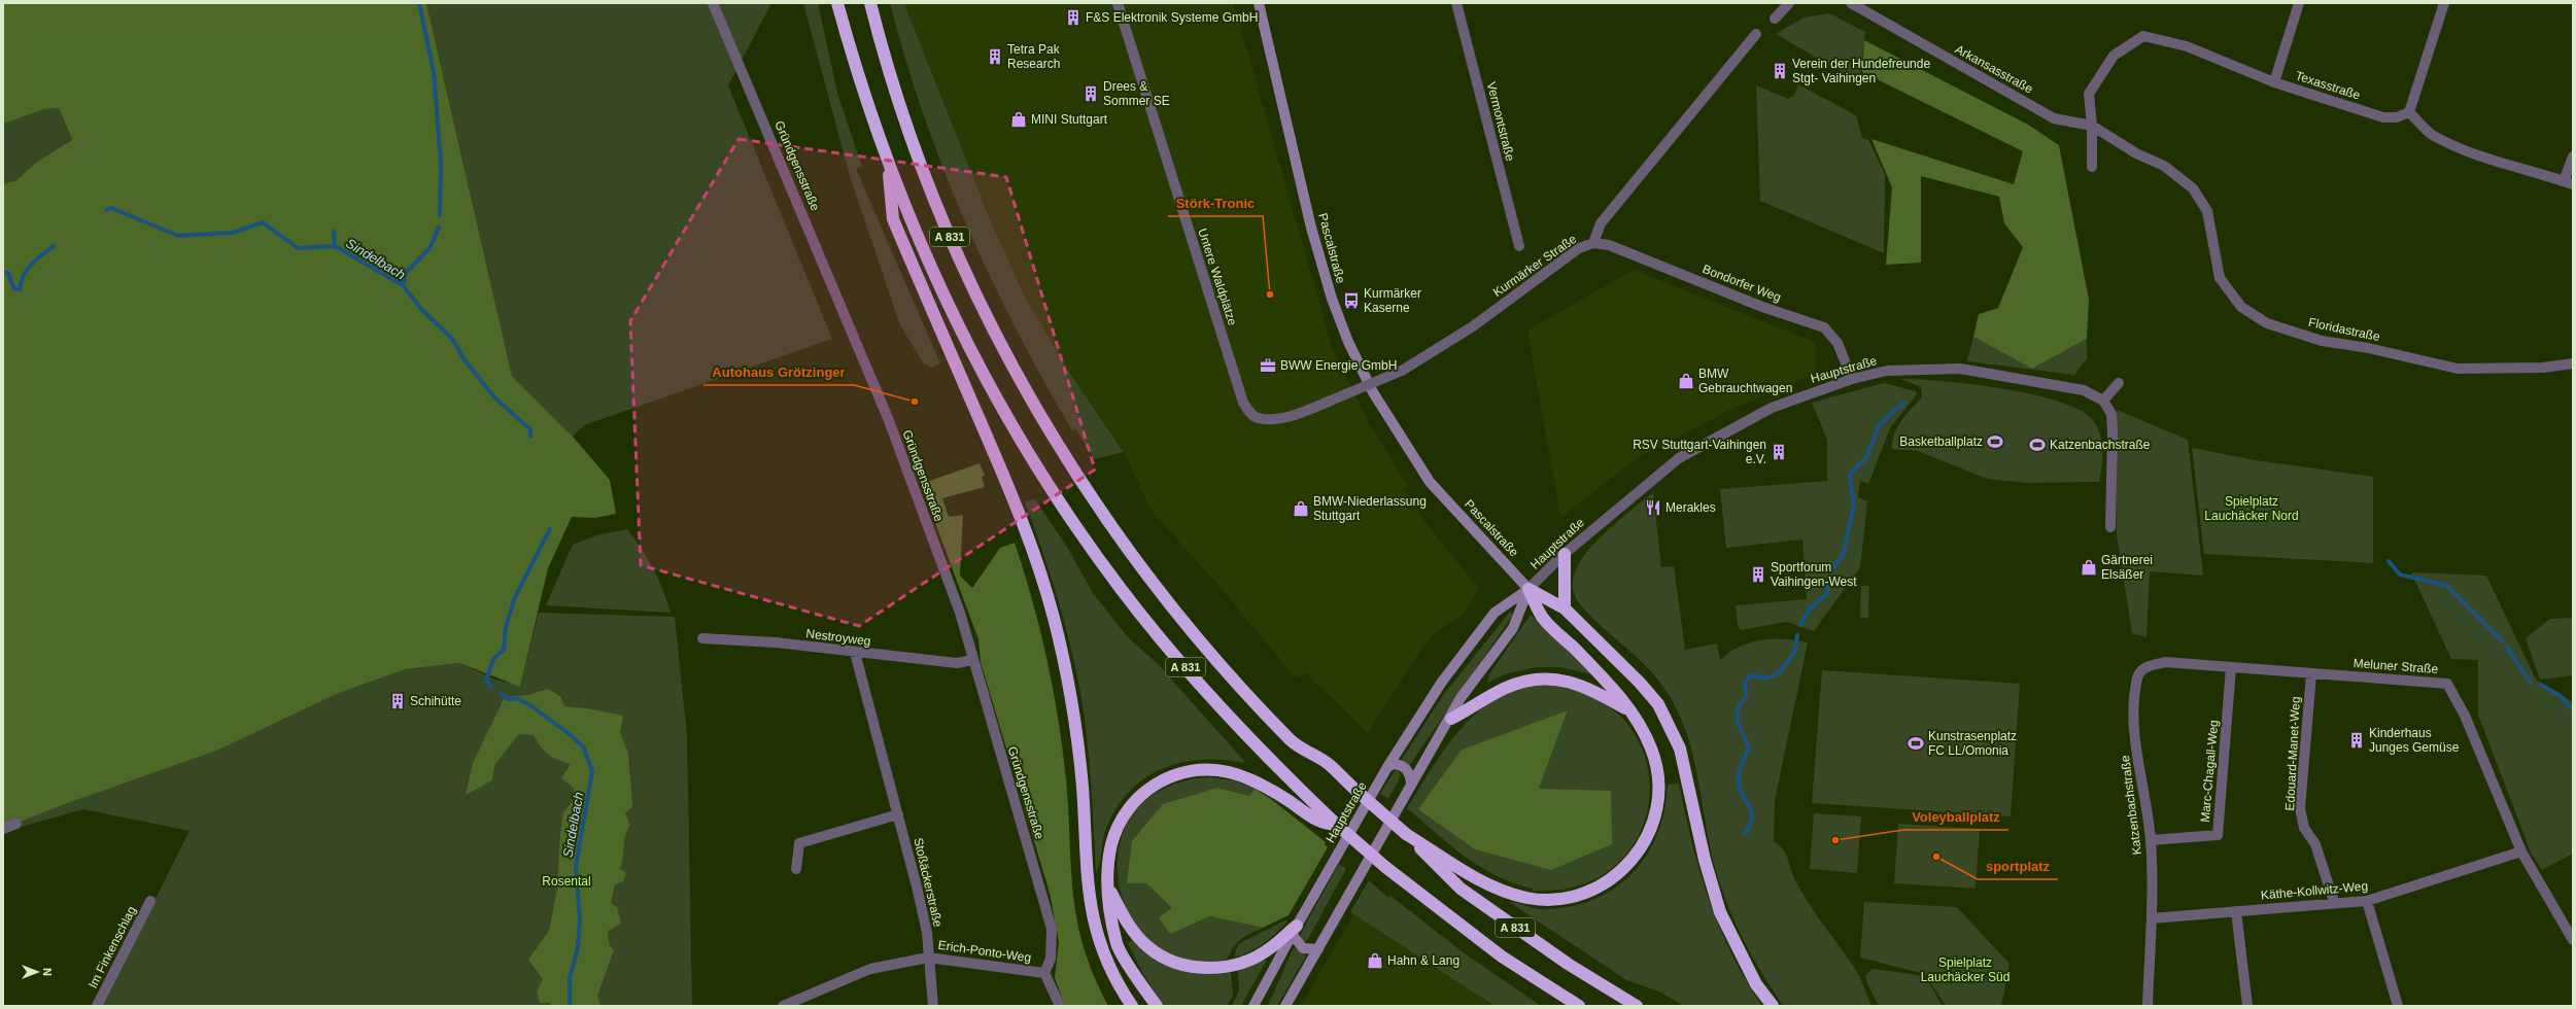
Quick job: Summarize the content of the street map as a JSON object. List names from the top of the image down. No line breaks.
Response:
{"streets":{"highway":["A 831"],"main road":["Pascalstraße","Hauptstraße"],"street":["Arkansasstraße","Texasstraße","Vermontstraße","Gründgensstraße","Kurmärker Straße","Untere Waldplätze","Bondorfer Weg","Floridastraße","Nestroyweg","Meluner Straße","Edouard-Manet-Weg","Marc-Chagall-Weg","Katzenbachstraße","Stoßäckerstraße","Käthe-Kollwitz-Weg","Im Finkenschlag","Erich-Ponto-Weg"]},"crossings":[["Arkansasstraße","Texasstraße"],["Arkansasstraße","Floridastraße"],["Texasstraße","Floridastraße"],["Gründgensstraße","Nestroyweg"],["Gründgensstraße","Erich-Ponto-Weg"],["Pascalstraße","Hauptstraße"],["Kurmärker Straße","Untere Waldplätze"],["Kurmärker Straße","Bondorfer Weg"],["Bondorfer Weg","Hauptstraße"],["Nestroyweg","Stoßäckerstraße"],["Meluner Straße","Edouard-Manet-Weg"],["Meluner Straße","Marc-Chagall-Weg"],["Meluner Straße","Katzenbachstraße"],["Meluner Straße","Käthe-Kollwitz-Weg"],["Edouard-Manet-Weg","Käthe-Kollwitz-Weg"],["Marc-Chagall-Weg","Katzenbachstraße"],["Katzenbachstraße","Käthe-Kollwitz-Weg"],["Stoßäckerstraße","Erich-Ponto-Weg"]],"water":["Sindelbach"],"parks":["Spielplatz Lauchäcker Nord","Rosental","Spielplatz Lauchäcker Süd"],"places":{"building":["F&S Elektronik Systeme GmbH","Tetra Pak Research","Verein der Hundefreunde Stgt- Vaihingen","Drees & Sommer SE","RSV Stuttgart-Vaihingen e.V.","Sportforum Vaihingen-West","Schihütte","Kinderhaus Junges Gemüse"],"shop":["MINI Stuttgart","BMW Gebrauchtwagen","BMW-Niederlassung Stuttgart","Gärtnerei Elsäßer","Hahn & Lang"],"other":["Störk-Tronic","Autohaus Grötzinger","Voleyballplatz","sportplatz"],"bus stop":["Kurmärker Kaserne"],"office":["BWW Energie GmbH"],"sports":["Basketballplatz","Katzenbachstraße","Kunstrasenplatz FC LL/Omonia"],"restaurant":["Merakles"]},"north":"right"}
